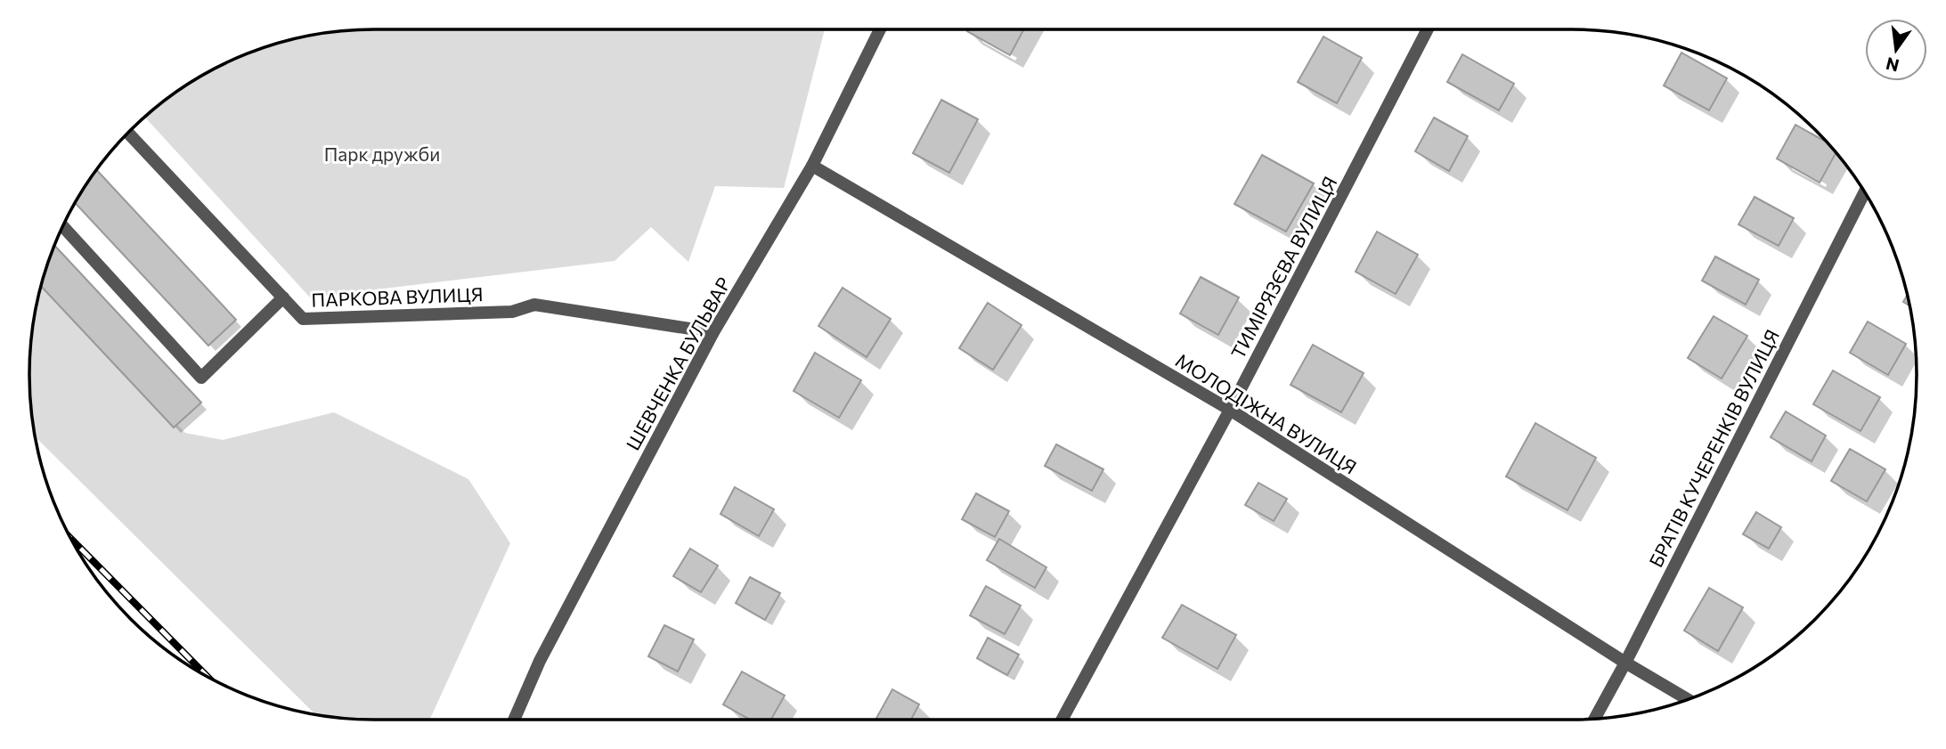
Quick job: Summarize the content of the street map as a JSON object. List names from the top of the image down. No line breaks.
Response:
{"streets":{"street":["ТИМІРЯЗЄВА ВУЛИЦЯ","ПАРКОВА ВУЛИЦЯ","ШЕВЧЕНКА БУЛЬВАР","МОЛОДІЖНА ВУЛИЦЯ","БРАТІВ КУЧЕРЕНКІВ ВУЛИЦЯ"]},"crossings":[["ТИМІРЯЗЄВА ВУЛИЦЯ","МОЛОДІЖНА ВУЛИЦЯ"],["ПАРКОВА ВУЛИЦЯ","ШЕВЧЕНКА БУЛЬВАР"],["ШЕВЧЕНКА БУЛЬВАР","МОЛОДІЖНА ВУЛИЦЯ"],["МОЛОДІЖНА ВУЛИЦЯ","БРАТІВ КУЧЕРЕНКІВ ВУЛИЦЯ"]],"parks":["Парк дружби"],"north":"bottom"}
